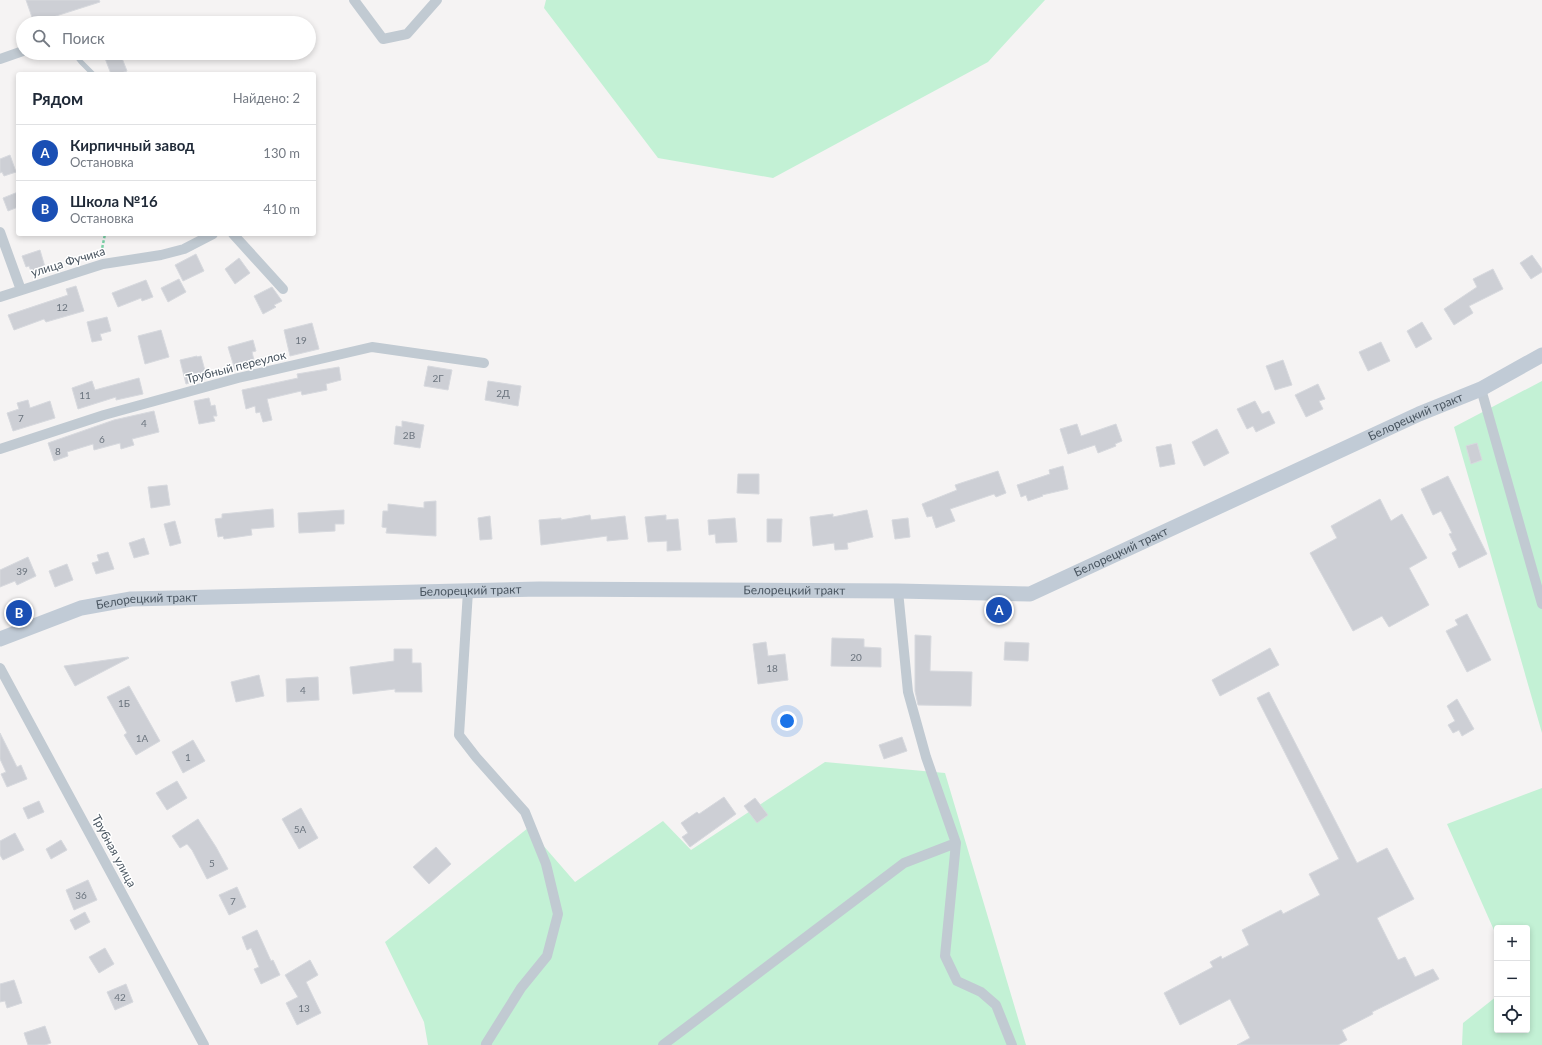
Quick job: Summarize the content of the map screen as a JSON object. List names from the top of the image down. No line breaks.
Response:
{"streets":{"street":["улица Фучика","Трубный переулок","Белорецкий тракт","Трубная улица"]},"house_numbers":["12","19","2Г","2Д","11","7","4","2В","6","8","39","20","18","4","1Б","1А","1","5А","5","36","7","42","13"],"page":{"search":"Поиск","heading":["Рядом","Найдено: 2"],"list":[{"mark":"A","name":"Кирпичный завод","note":"Остановка","value":"130 m"},{"mark":"B","name":"Школа №16","note":"Остановка","value":"410 m"}],"pins":["A","B"],"map_buttons":["+","−"]}}
